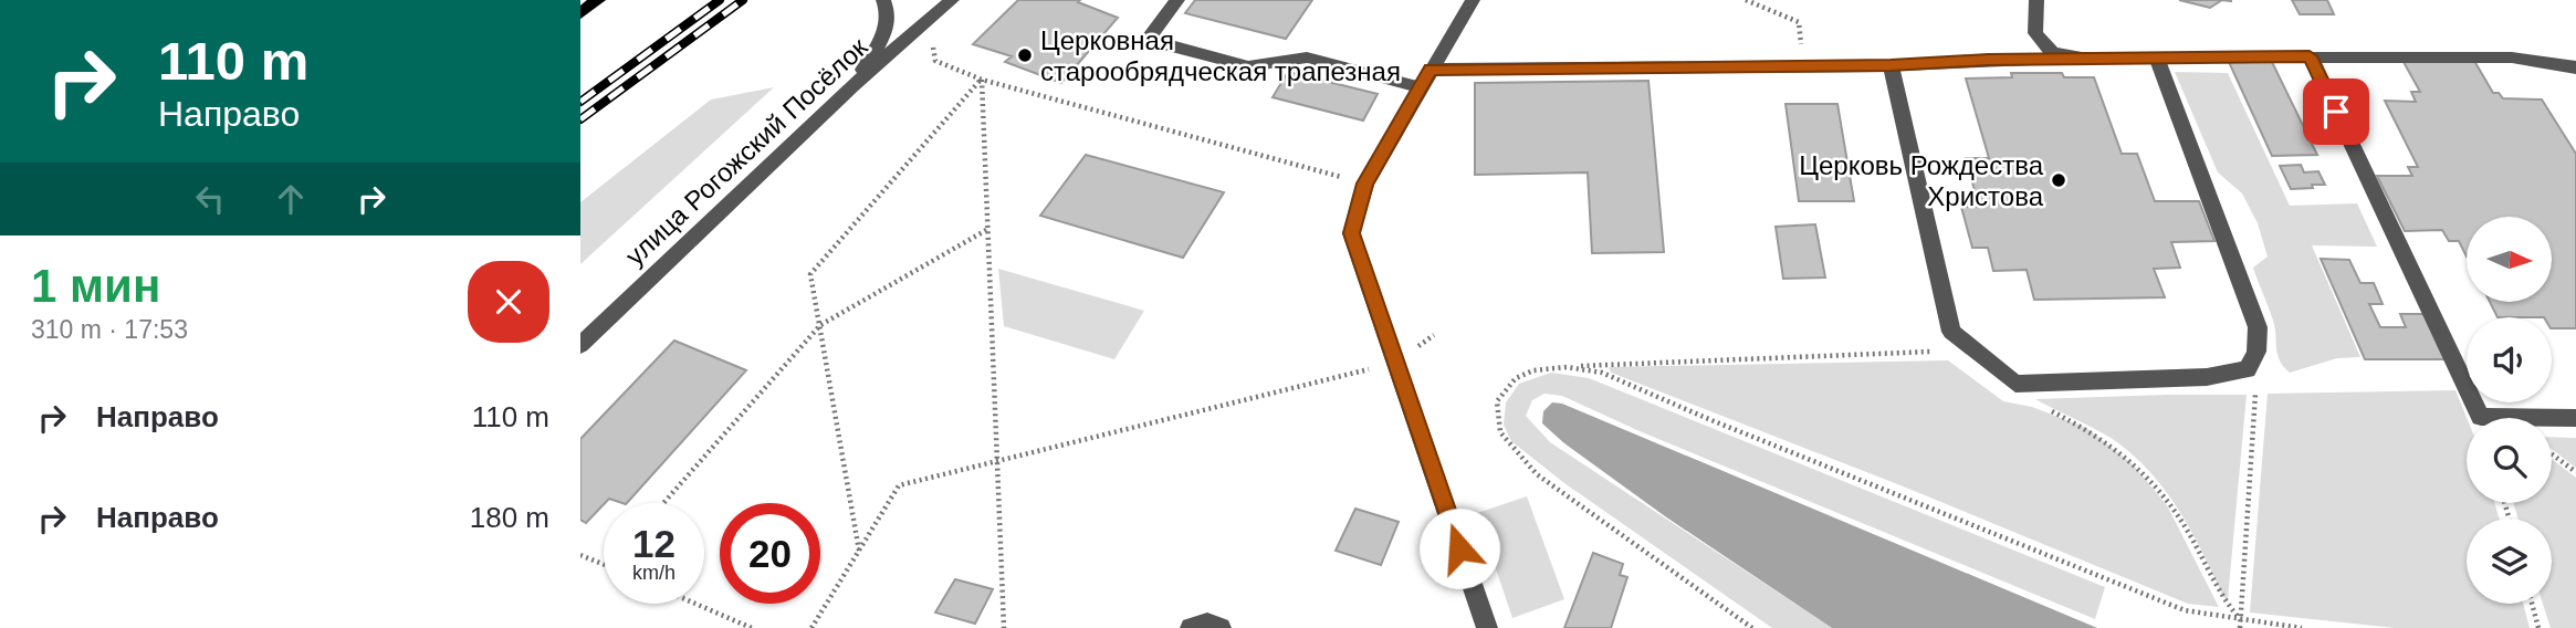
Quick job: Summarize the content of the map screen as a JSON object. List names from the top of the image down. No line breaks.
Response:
{"streets":{"street":["улица Рогожский Посёлок"]},"places":["Церковная старообрядческая трапезная","Церковь Рождества Христова"],"north":"right","page":{"turn":["110 m","Направо"],"heading":["1 мин","310 m · 17:53"],"list":[{"name":"Направо","value":"110 m"},{"name":"Направо","value":"180 m"}],"speed":"12 km/h","limit":"20"}}
